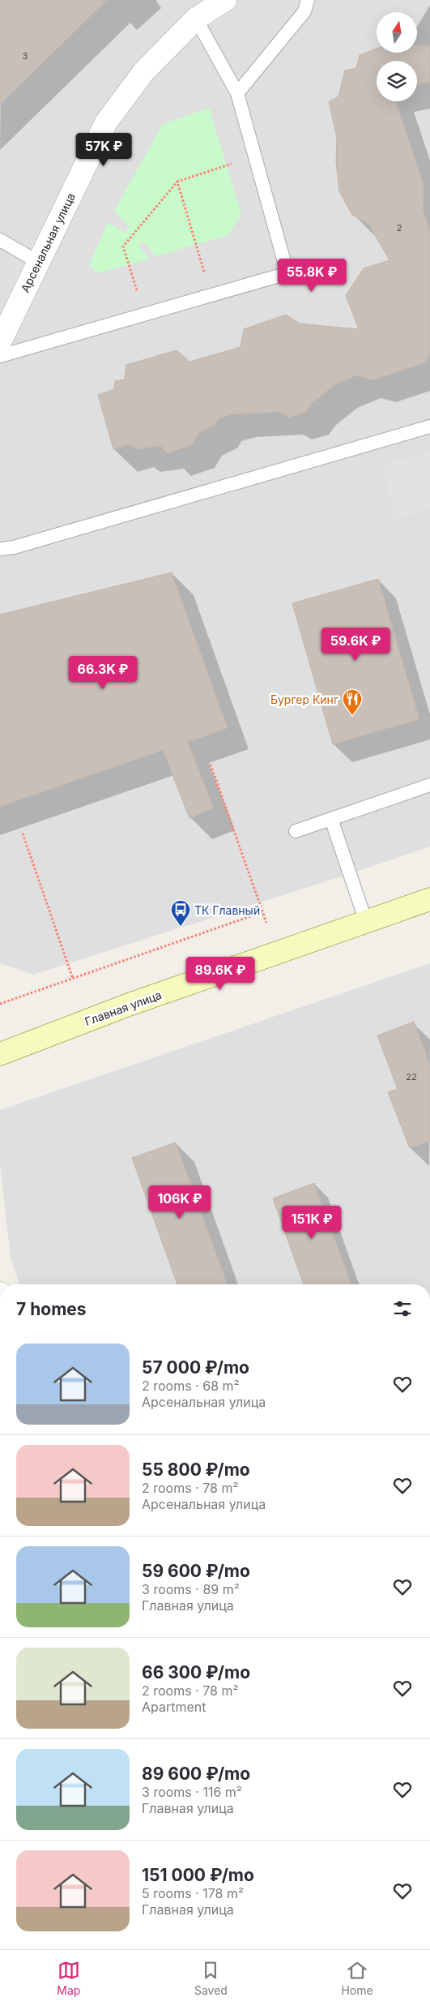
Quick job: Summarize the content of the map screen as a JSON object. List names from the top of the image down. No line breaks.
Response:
{"streets":{"main road":["Главная улица"],"street":["Арсенальная улица"]},"places":{"restaurant":["Бургер Кинг"],"bus stop":["ТК Главный"]},"house_numbers":["3","2","22"],"north":"top","page":{"price":["57K ₽","55.8K ₽","59.6K ₽","66.3K ₽","89.6K ₽","106K ₽","151K ₽"],"heading":"7 homes","list":[{"name":"57 000 ₽/mo","note":"2 rooms · 68 m² · Арсенальная улица"},{"name":"55 800 ₽/mo","note":"2 rooms · 78 m² · Арсенальная улица"},{"name":"59 600 ₽/mo","note":"3 rooms · 89 m² · Главная улица"},{"name":"66 300 ₽/mo","note":"2 rooms · 78 m² · Apartment"},{"name":"89 600 ₽/mo","note":"3 rooms · 116 m² · Главная улица"},{"name":"151 000 ₽/mo","note":"5 rooms · 178 m² · Главная улица"}],"tabs":["Map","Saved","Home"]}}
